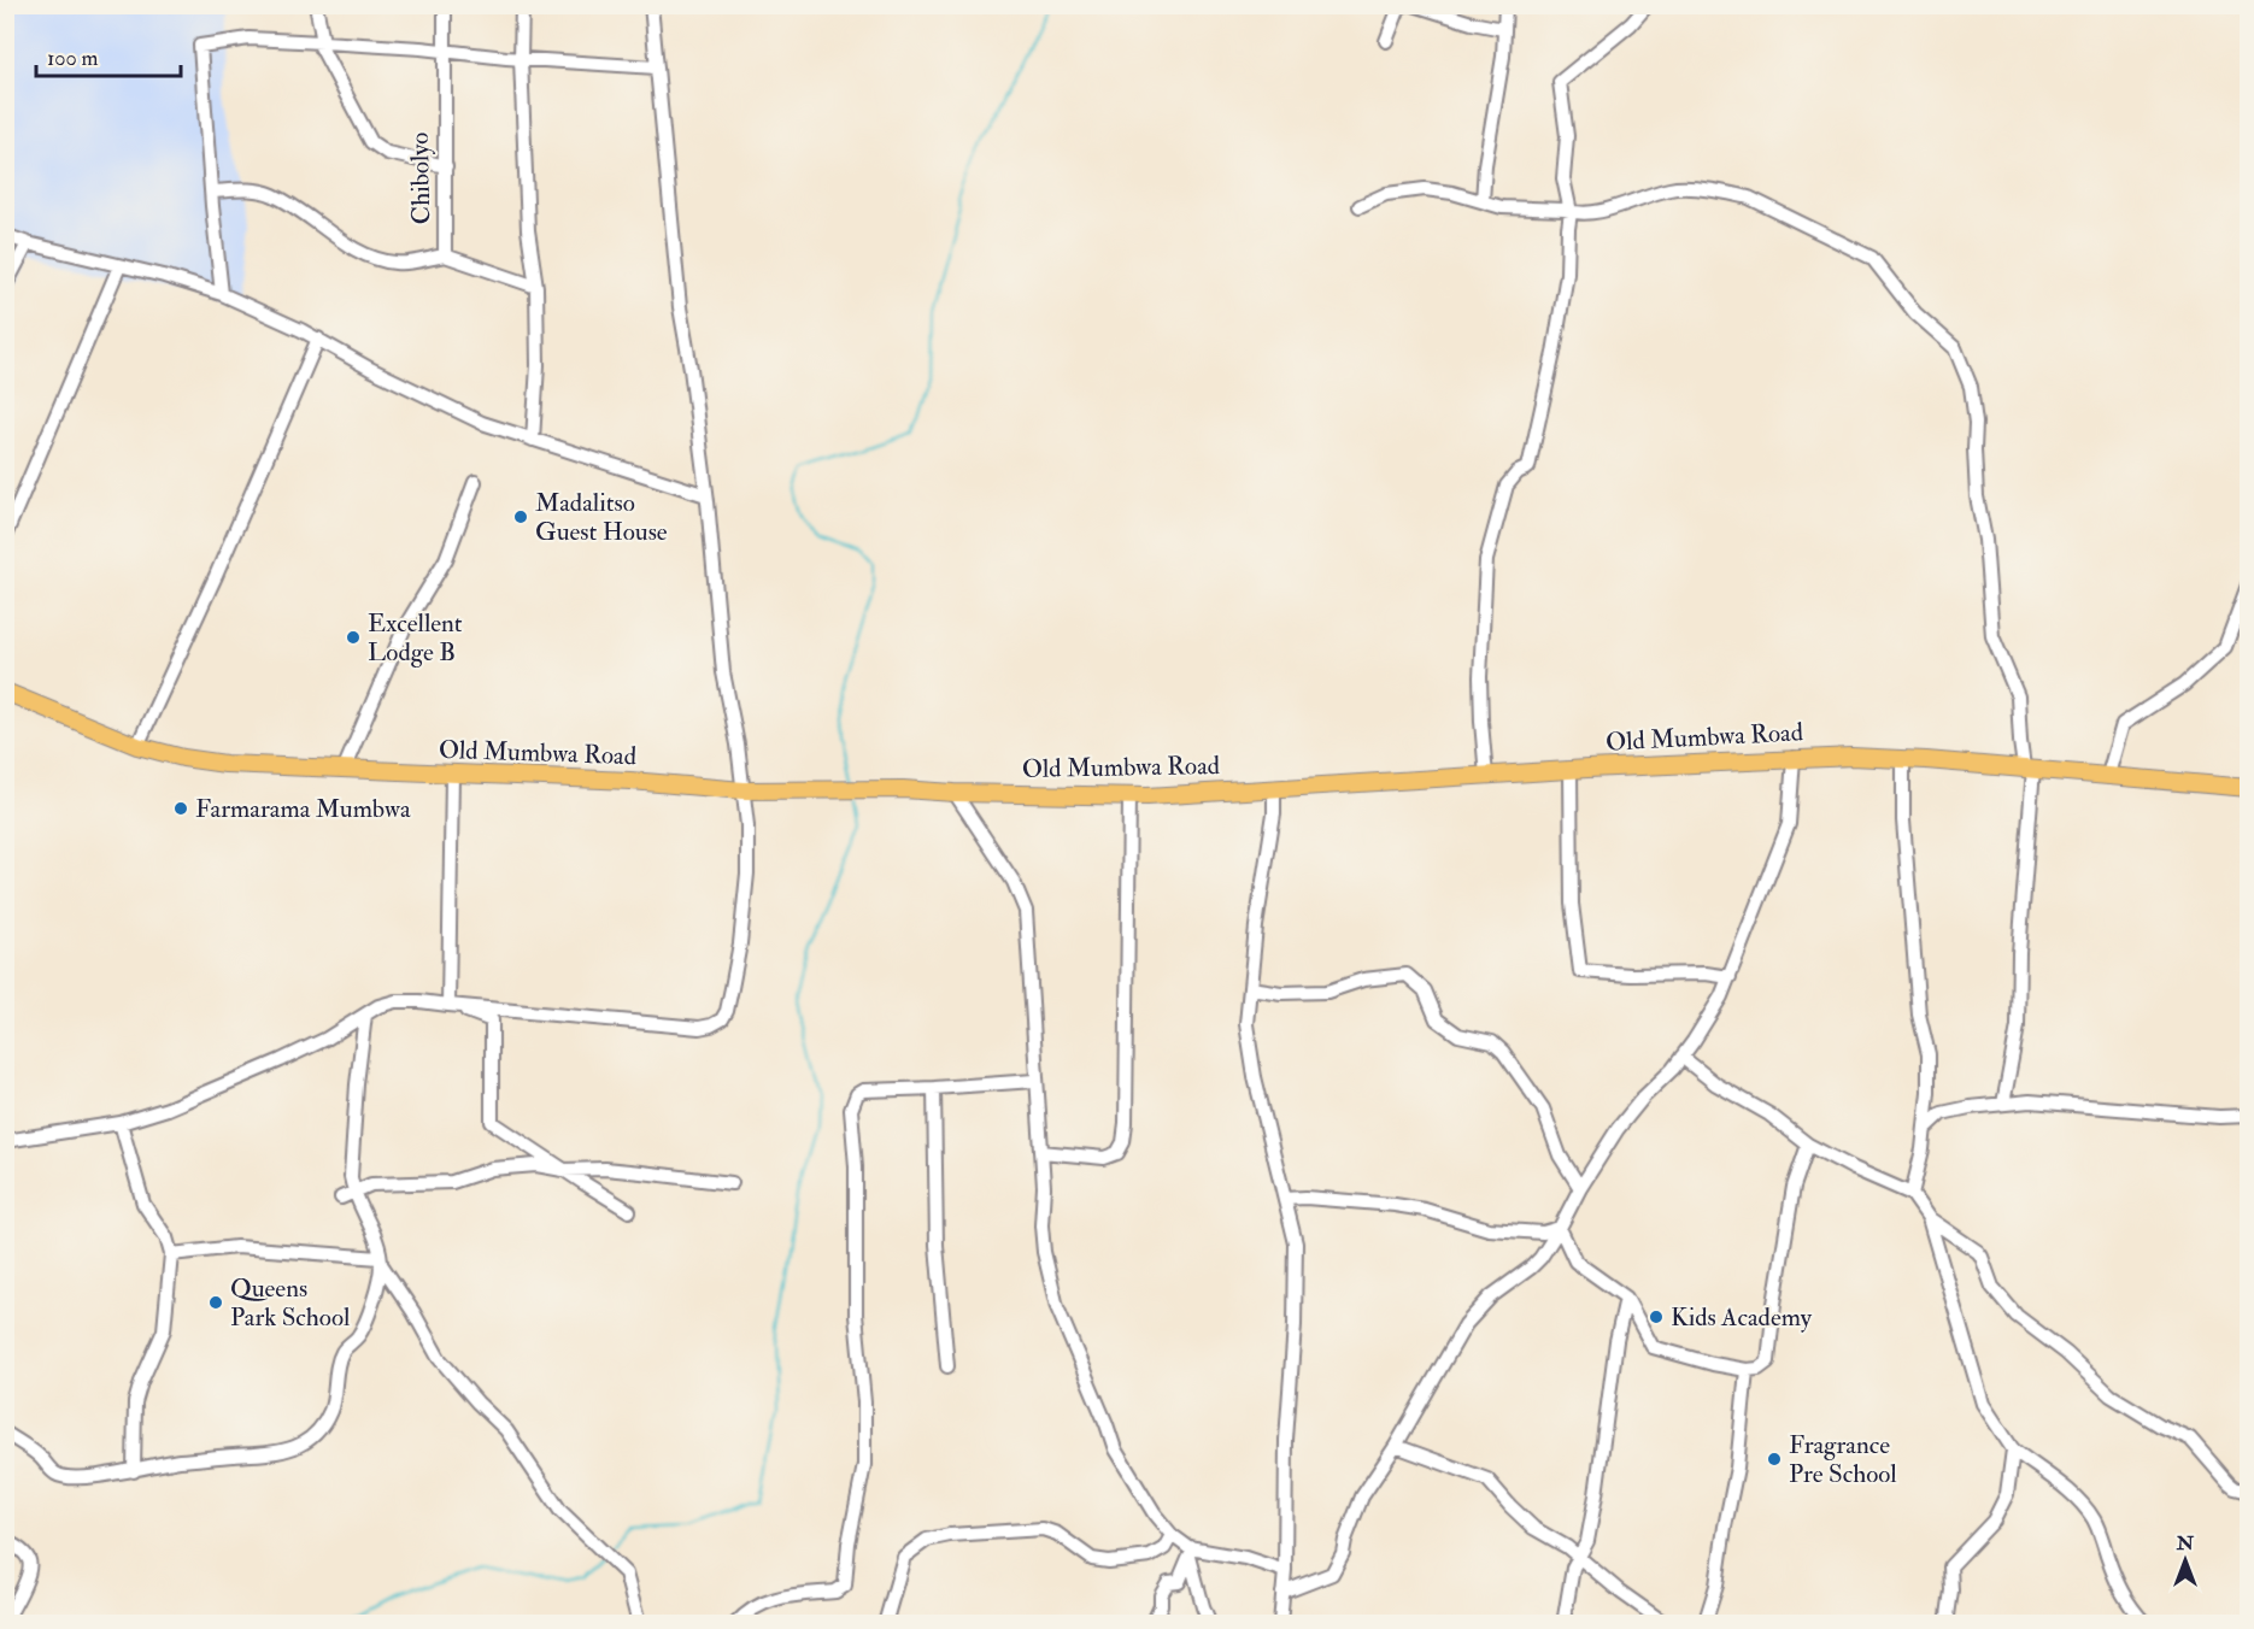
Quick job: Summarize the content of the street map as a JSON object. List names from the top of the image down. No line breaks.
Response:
{"streets":{"main road":["Old Mumbwa Road"],"street":["Chibolyo"]},"places":["Madalitso Guest House","Excellent Lodge B","Farmarama Mumbwa","Queens Park School","Kids Academy","Fragrance Pre School"],"scale_bar":"100 m","north":"top"}
